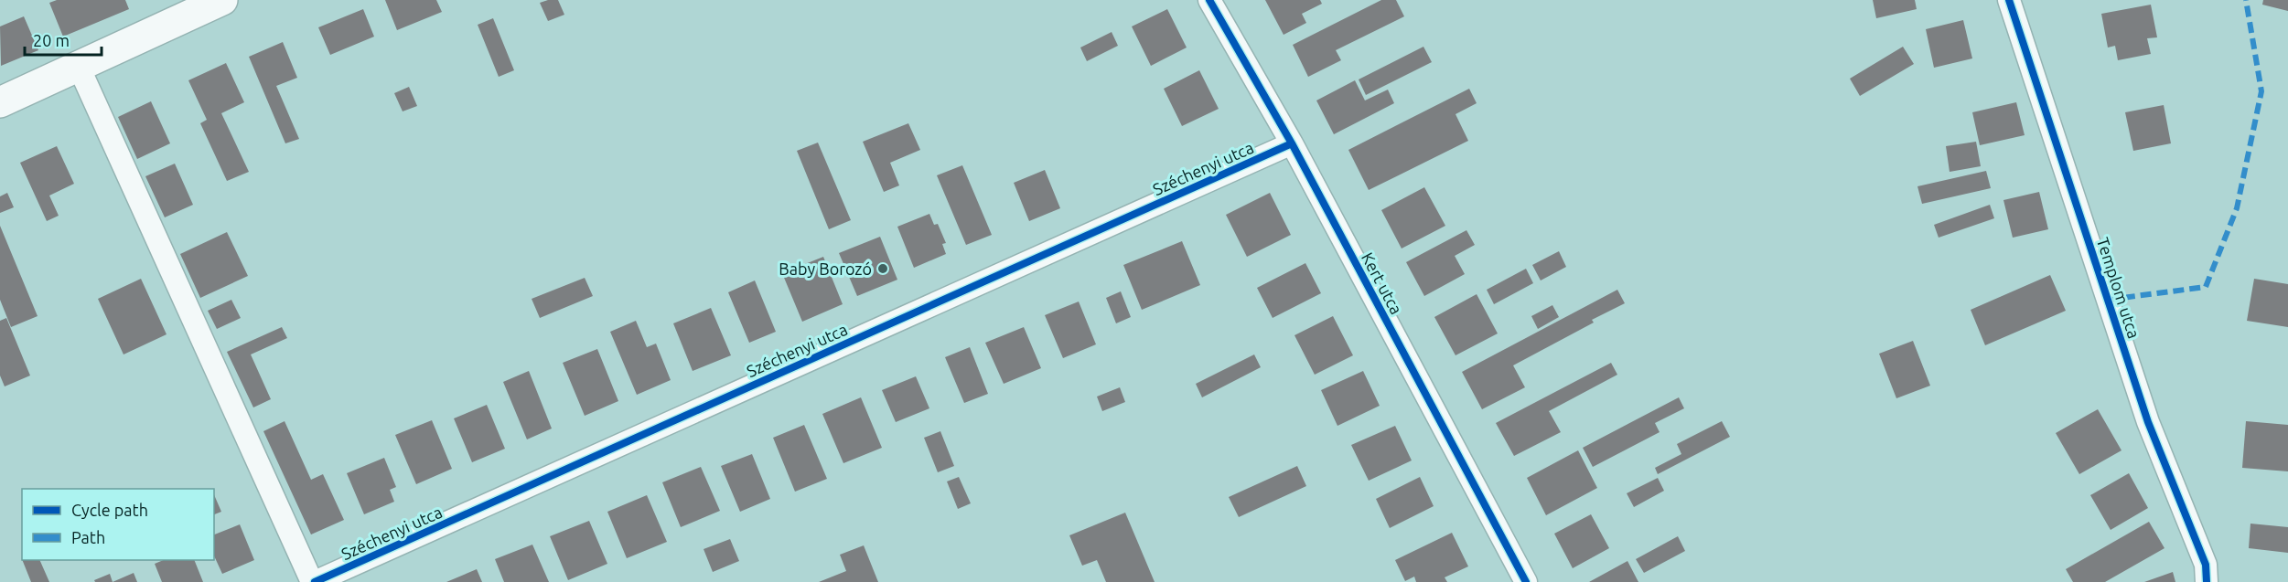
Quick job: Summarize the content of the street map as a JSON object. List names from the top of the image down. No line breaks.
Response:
{"streets":{"street":["Széchenyi utca","Kert utca","Templom utca"]},"crossings":[["Széchenyi utca","Kert utca"]],"places":["Baby Borozó"],"legend":["Cycle path","Path"],"scale_bar":"20 m"}
